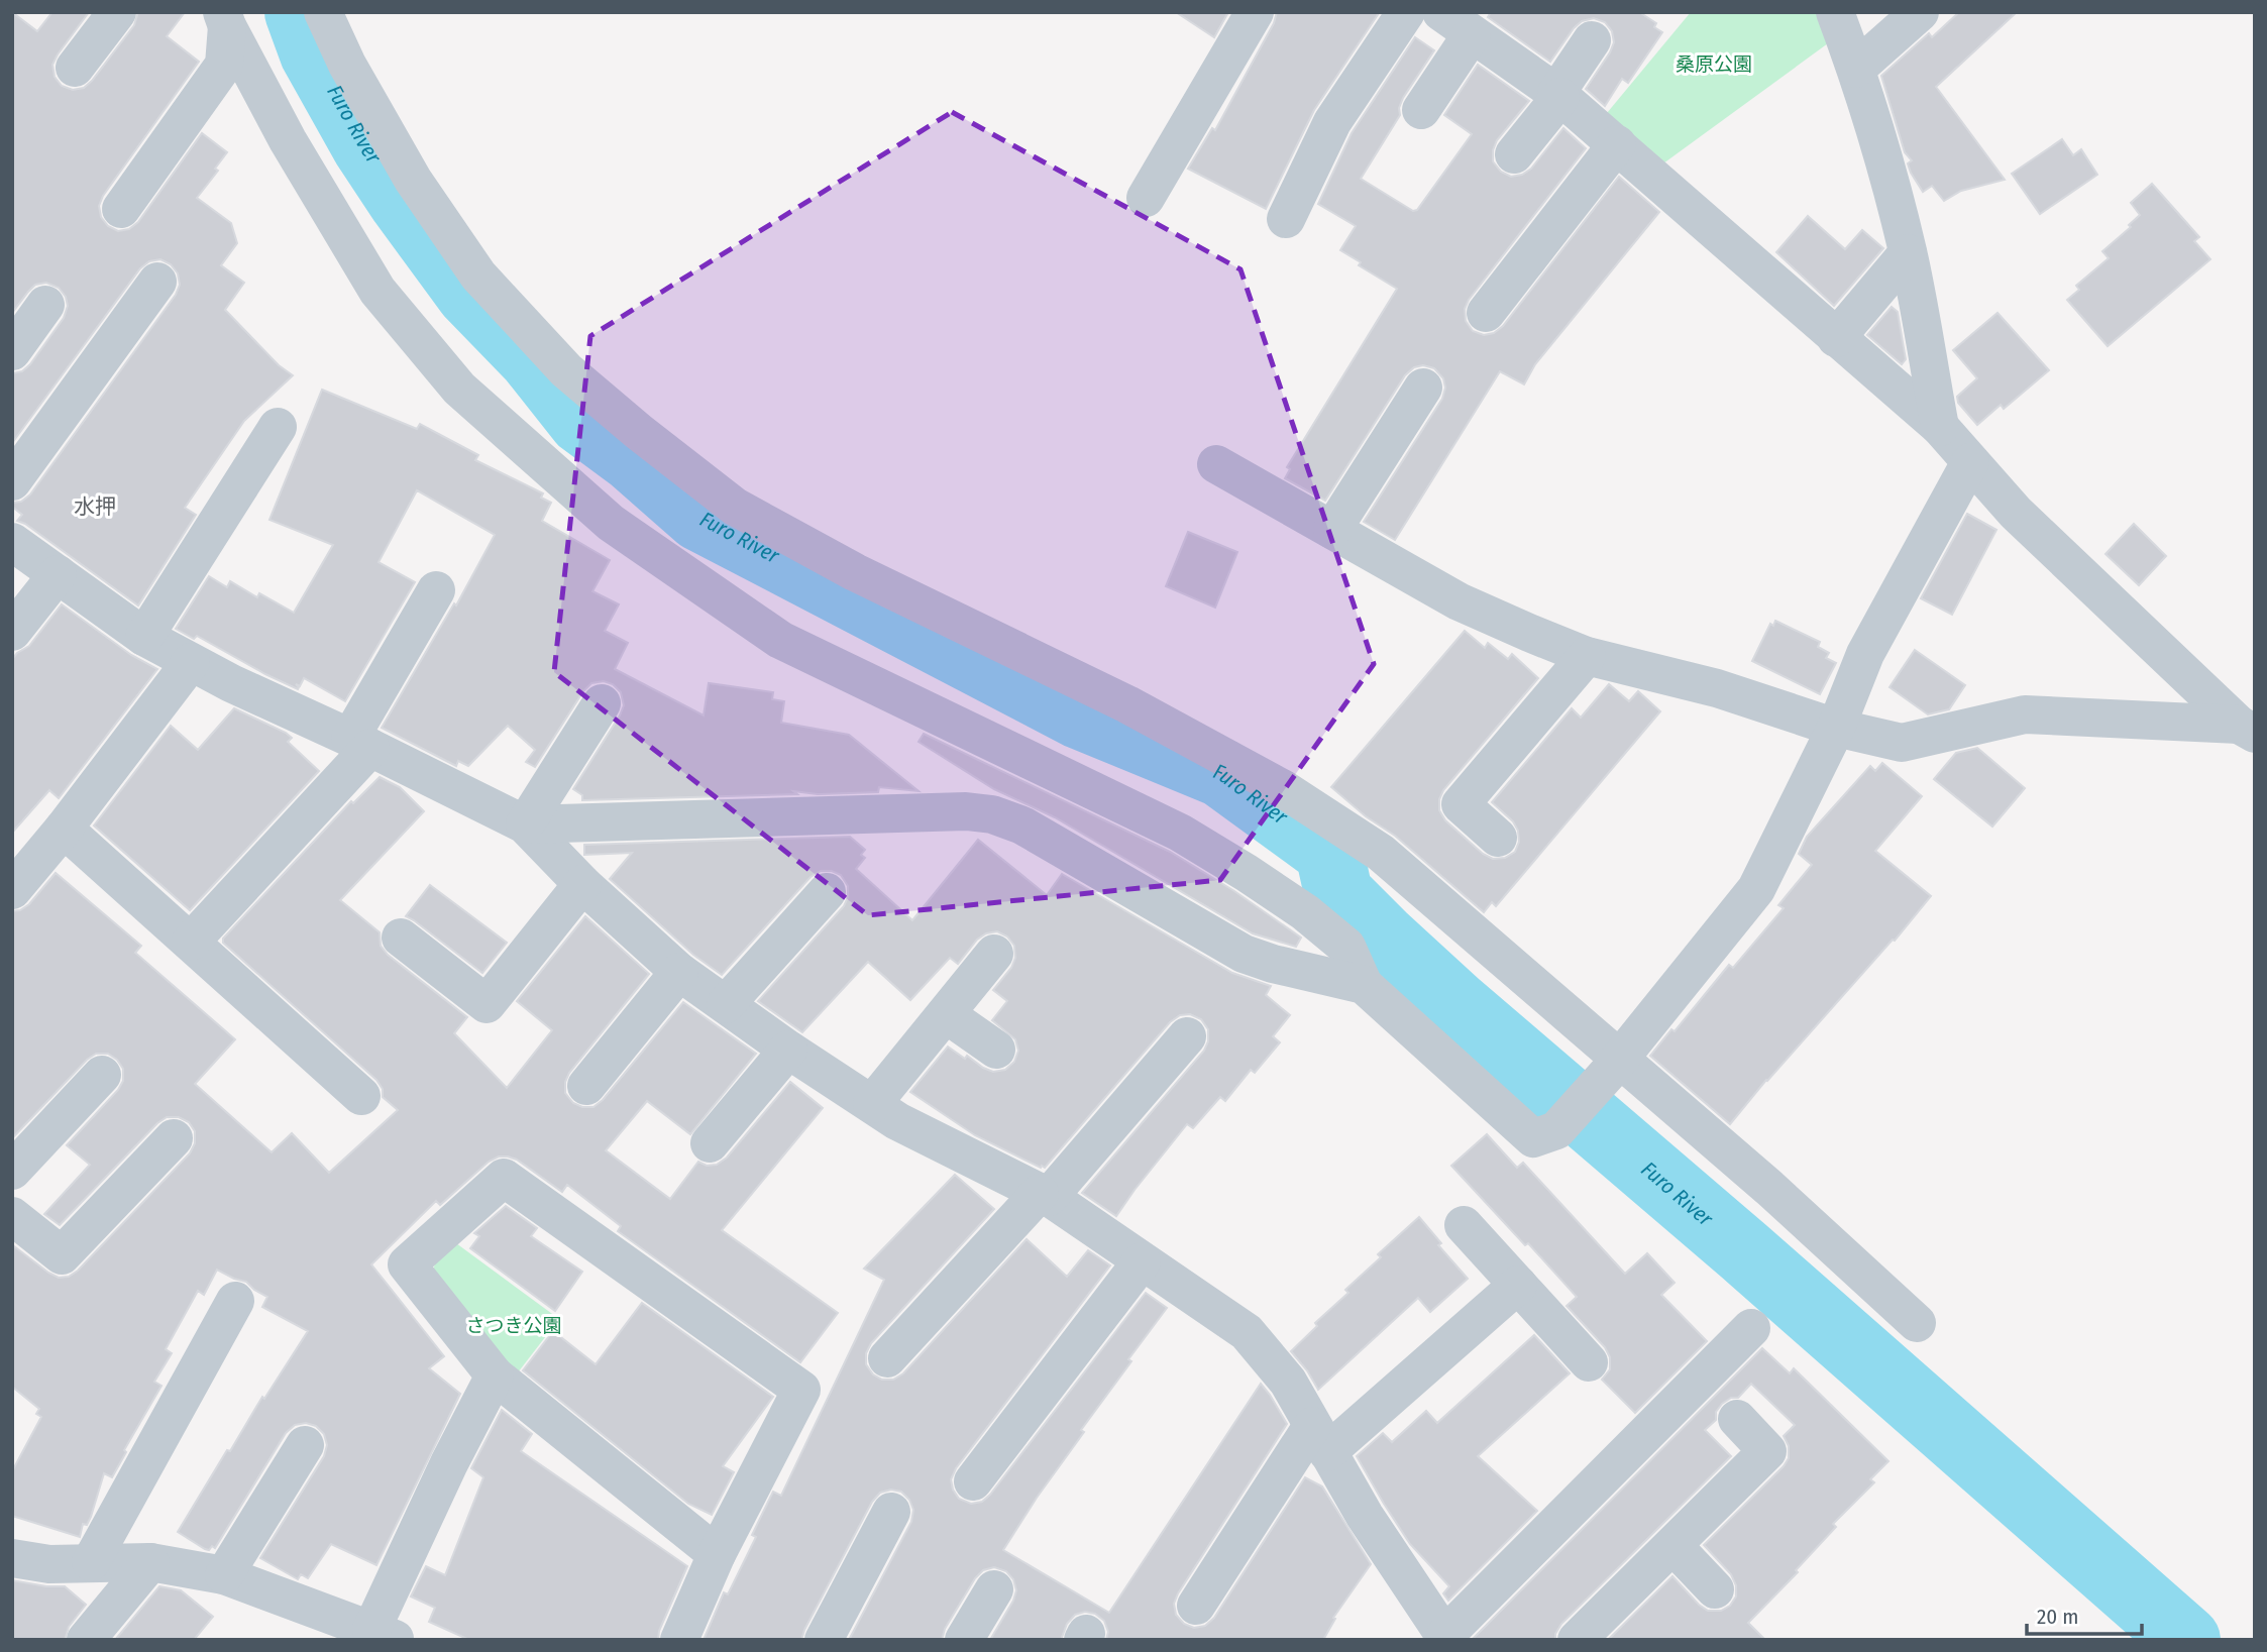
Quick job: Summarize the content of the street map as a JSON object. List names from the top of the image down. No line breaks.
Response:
{"districts":["水押"],"water":["Furo River"],"parks":["桑原公園","さつき公園"],"scale_bar":"20 m"}
